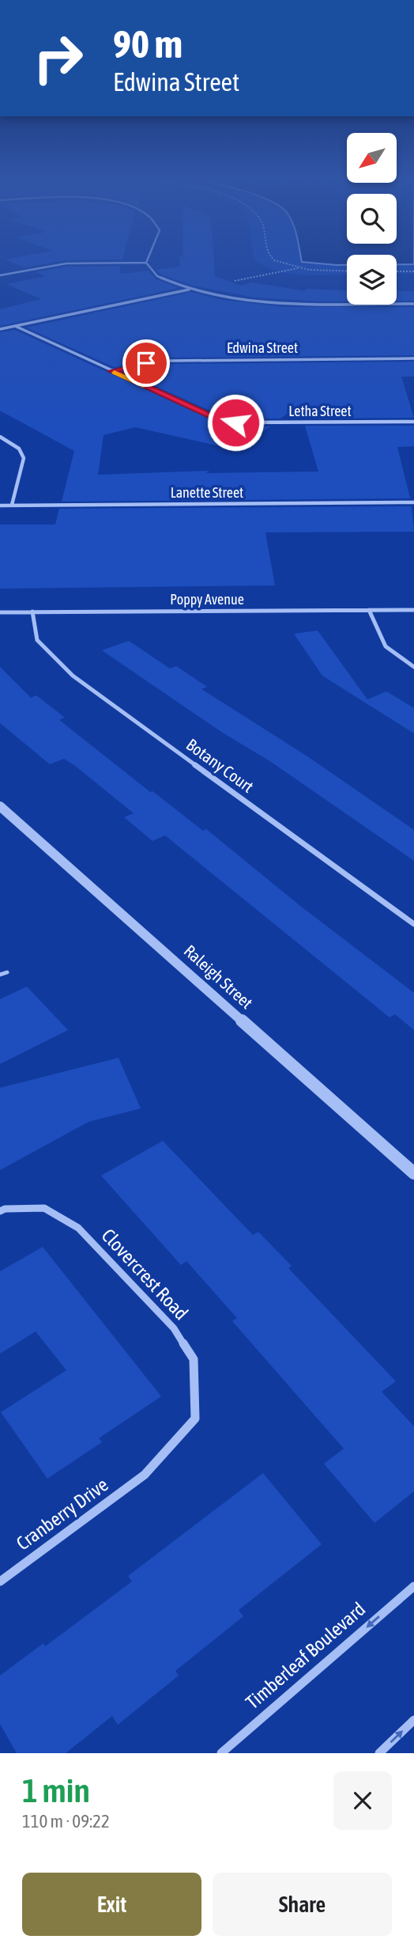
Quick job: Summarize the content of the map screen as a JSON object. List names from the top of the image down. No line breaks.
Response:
{"streets":{"street":["Edwina Street","Letha Street","Lanette Street","Poppy Avenue","Botany Court","Raleigh Street","Clovercrest Road","Cranberry Drive","Timberleaf Boulevard"]},"crossings":[["Edwina Street","Letha Street"],["Poppy Avenue","Botany Court"],["Clovercrest Road","Cranberry Drive"]],"one_way":["Timberleaf Boulevard"],"north":"bottom left","page":{"turn":["90 m","Edwina Street"],"heading":["1 min","110 m · 09:22"],"buttons":["Exit","Share"]}}
